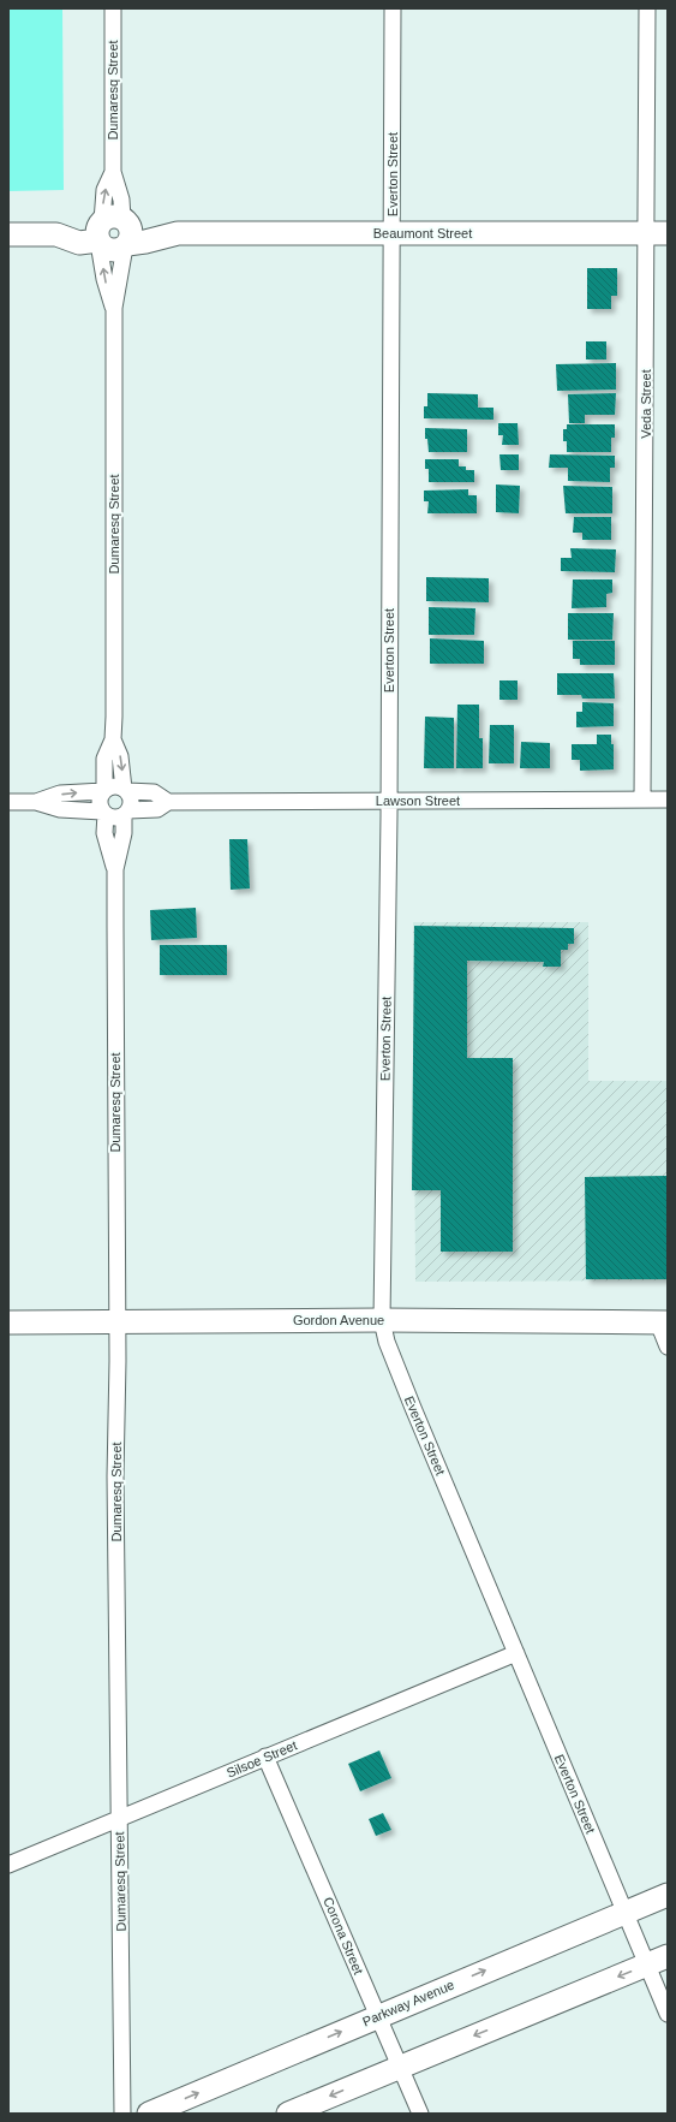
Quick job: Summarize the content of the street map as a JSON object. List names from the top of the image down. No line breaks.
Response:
{"streets":{"main road":["Beaumont Street","Gordon Avenue","Parkway Avenue"],"street":["Dumaresq Street","Everton Street","Veda Street","Lawson Street","Silsoe Street","Corona Street"]},"crossings":[["Dumaresq Street","Beaumont Street"],["Dumaresq Street","Lawson Street"],["Dumaresq Street","Gordon Avenue"],["Dumaresq Street","Silsoe Street"],["Everton Street","Beaumont Street"],["Everton Street","Lawson Street"],["Everton Street","Gordon Avenue"],["Everton Street","Silsoe Street"],["Everton Street","Parkway Avenue"],["Beaumont Street","Veda Street"],["Veda Street","Lawson Street"],["Silsoe Street","Corona Street"],["Corona Street","Parkway Avenue"]]}
